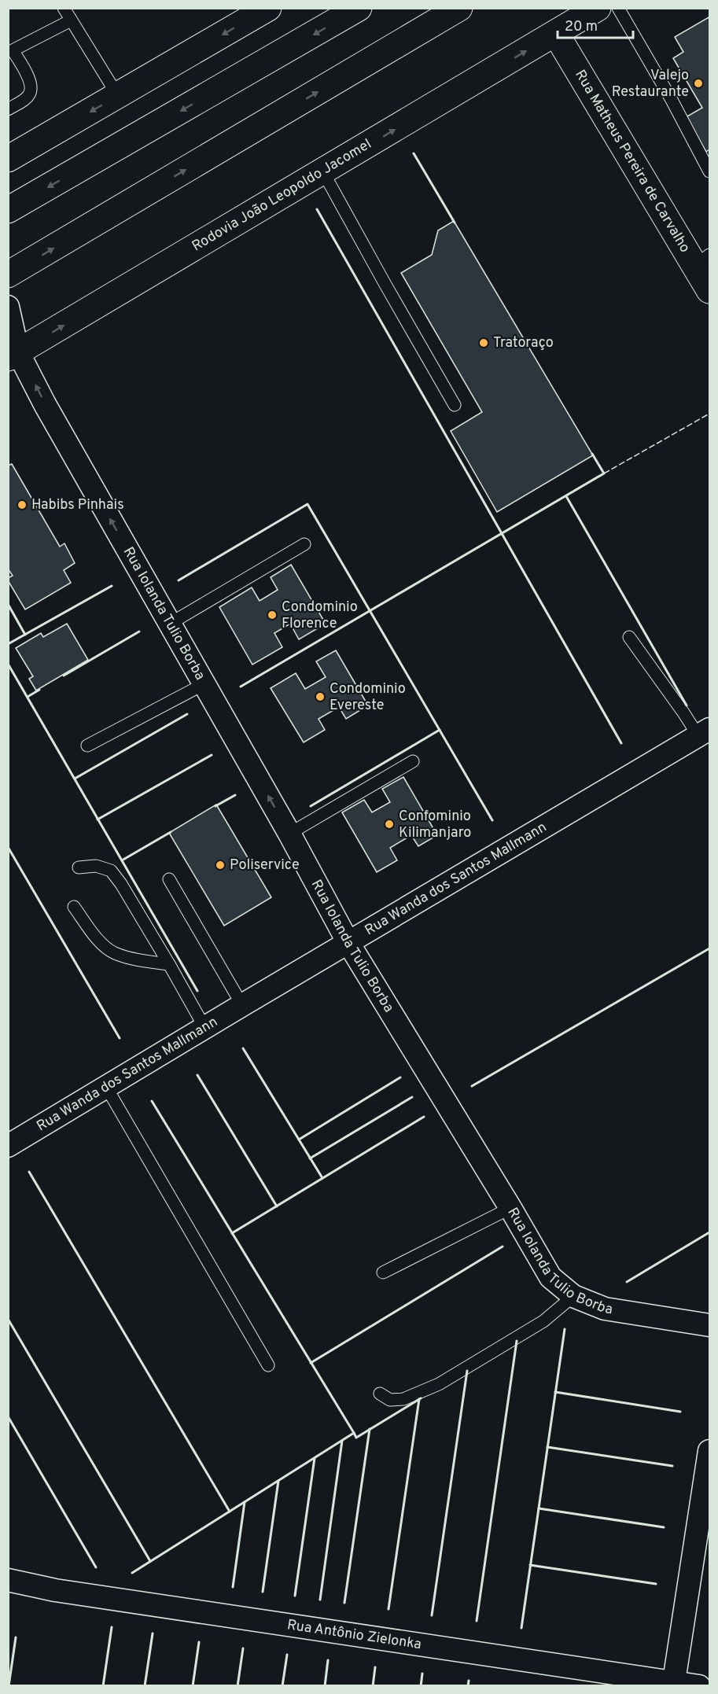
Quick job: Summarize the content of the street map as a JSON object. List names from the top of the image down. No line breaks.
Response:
{"streets":{"main road":["Rua Matheus Pereira de Carvalho","Rodovia João Leopoldo Jacomel"],"street":["Rua Iolanda Tulio Borba","Rua Wanda dos Santos Mallmann","Rua Antônio Zielonka"]},"crossings":[["Rua Matheus Pereira de Carvalho","Rodovia João Leopoldo Jacomel"],["Rodovia João Leopoldo Jacomel","Rua Iolanda Tulio Borba"],["Rua Iolanda Tulio Borba","Rua Wanda dos Santos Mallmann"]],"one_way":["Rua Iolanda Tulio Borba"],"places":["Valejo Restaurante","Tratoraço","Habibs Pinhais","Condominio Florence","Condominio Evereste","Confominio Kilimanjaro","Poliservice"],"scale_bar":"20 m"}
